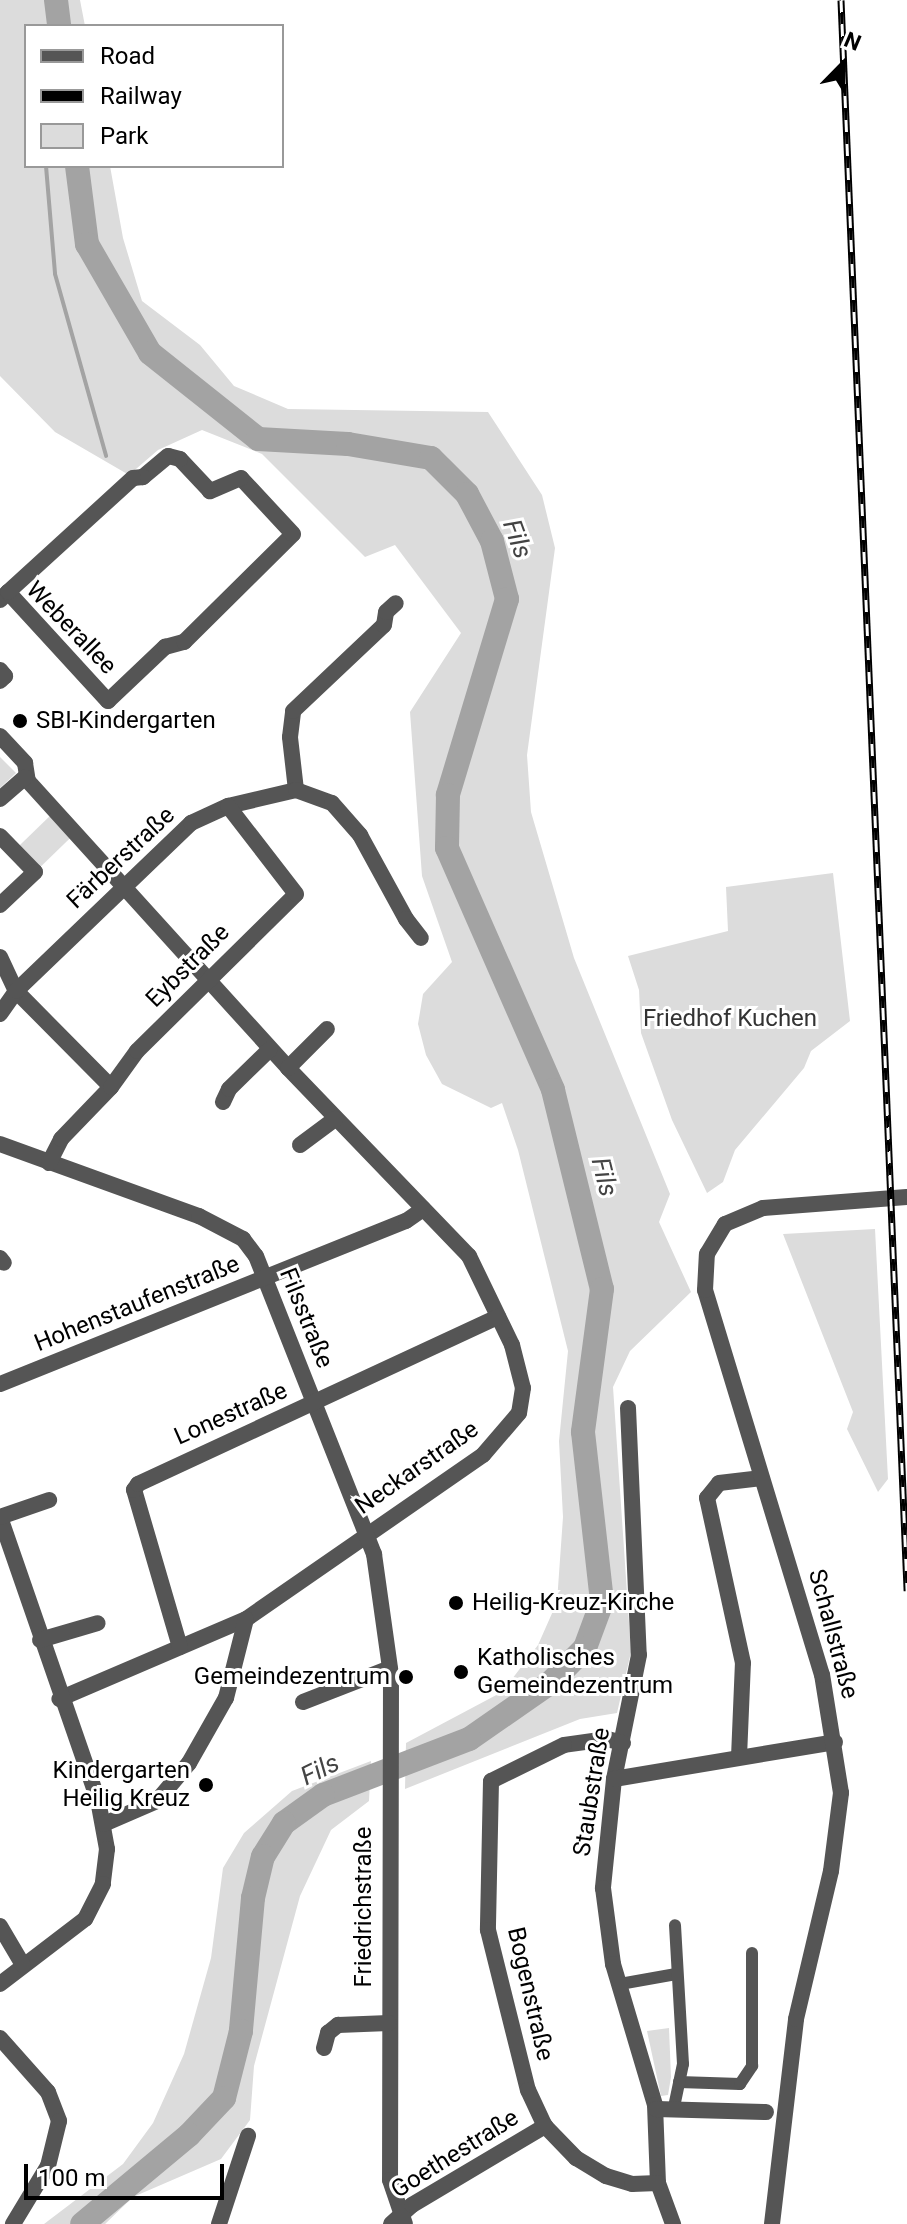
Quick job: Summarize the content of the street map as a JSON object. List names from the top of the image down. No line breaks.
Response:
{"streets":{"street":["Weberallee","Färberstraße","Eybstraße","Hohenstaufenstraße","Filsstraße","Lonestraße","Neckarstraße","Schallstraße","Staubstraße","Friedrichstraße","Bogenstraße","Goethestraße"]},"crossings":[["Färberstraße","Eybstraße"],["Färberstraße","Neckarstraße"],["Eybstraße","Filsstraße"],["Eybstraße","Neckarstraße"],["Hohenstaufenstraße","Filsstraße"],["Hohenstaufenstraße","Neckarstraße"],["Filsstraße","Lonestraße"],["Filsstraße","Neckarstraße"],["Filsstraße","Friedrichstraße"],["Lonestraße","Neckarstraße"],["Staubstraße","Bogenstraße"],["Friedrichstraße","Goethestraße"],["Bogenstraße","Goethestraße"]],"water":["Fils"],"parks":["Friedhof Kuchen"],"places":["SBI-Kindergarten","Heilig-Kreuz-Kirche","Katholisches Gemeindezentrum","Gemeindezentrum","Kindergarten Heilig Kreuz"],"legend":["Road","Railway","Park"],"scale_bar":"100 m","north":"top right"}
